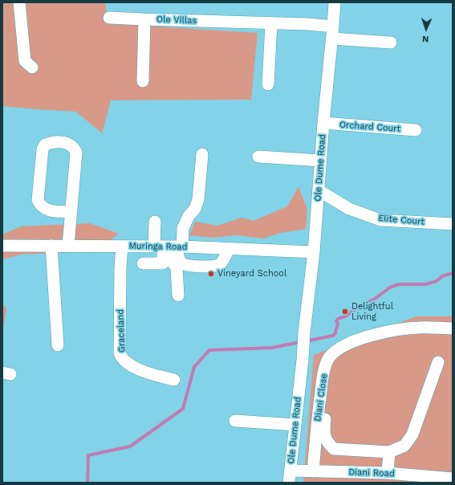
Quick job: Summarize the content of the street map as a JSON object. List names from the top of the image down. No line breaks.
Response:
{"streets":{"street":["Ole Villas","Orchard Court","Ole Dume Road","Elite Court","Muringa Road","Graceland","Diani Close","Diani Road"]},"crossings":[["Ole Villas","Ole Dume Road"],["Orchard Court","Ole Dume Road"],["Ole Dume Road","Elite Court"],["Ole Dume Road","Muringa Road"],["Ole Dume Road","Diani Road"],["Muringa Road","Graceland"],["Diani Close","Diani Road"]],"places":["Vineyard School","Delightful Living"],"north":"bottom"}
